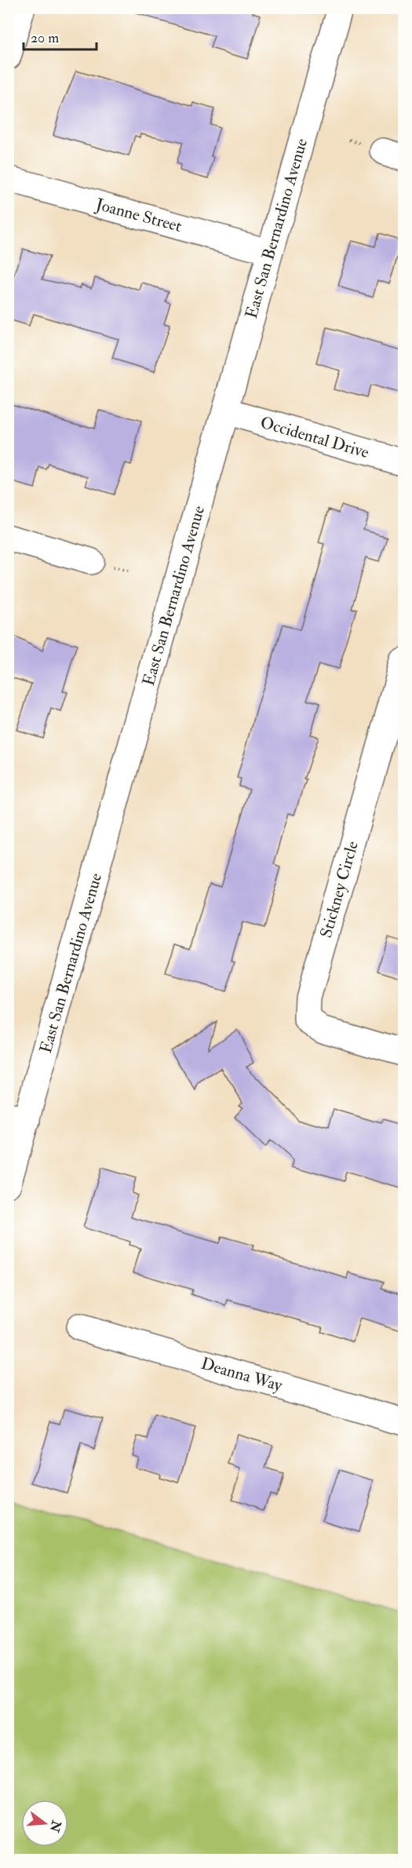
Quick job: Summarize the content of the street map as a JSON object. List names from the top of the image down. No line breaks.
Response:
{"streets":{"street":["Joanne Street","East San Bernardino Avenue","Occidental Drive","Stickney Circle","Deanna Way"]},"crossings":[["Joanne Street","East San Bernardino Avenue"],["East San Bernardino Avenue","Occidental Drive"]],"scale_bar":"20 m","north":"right"}
